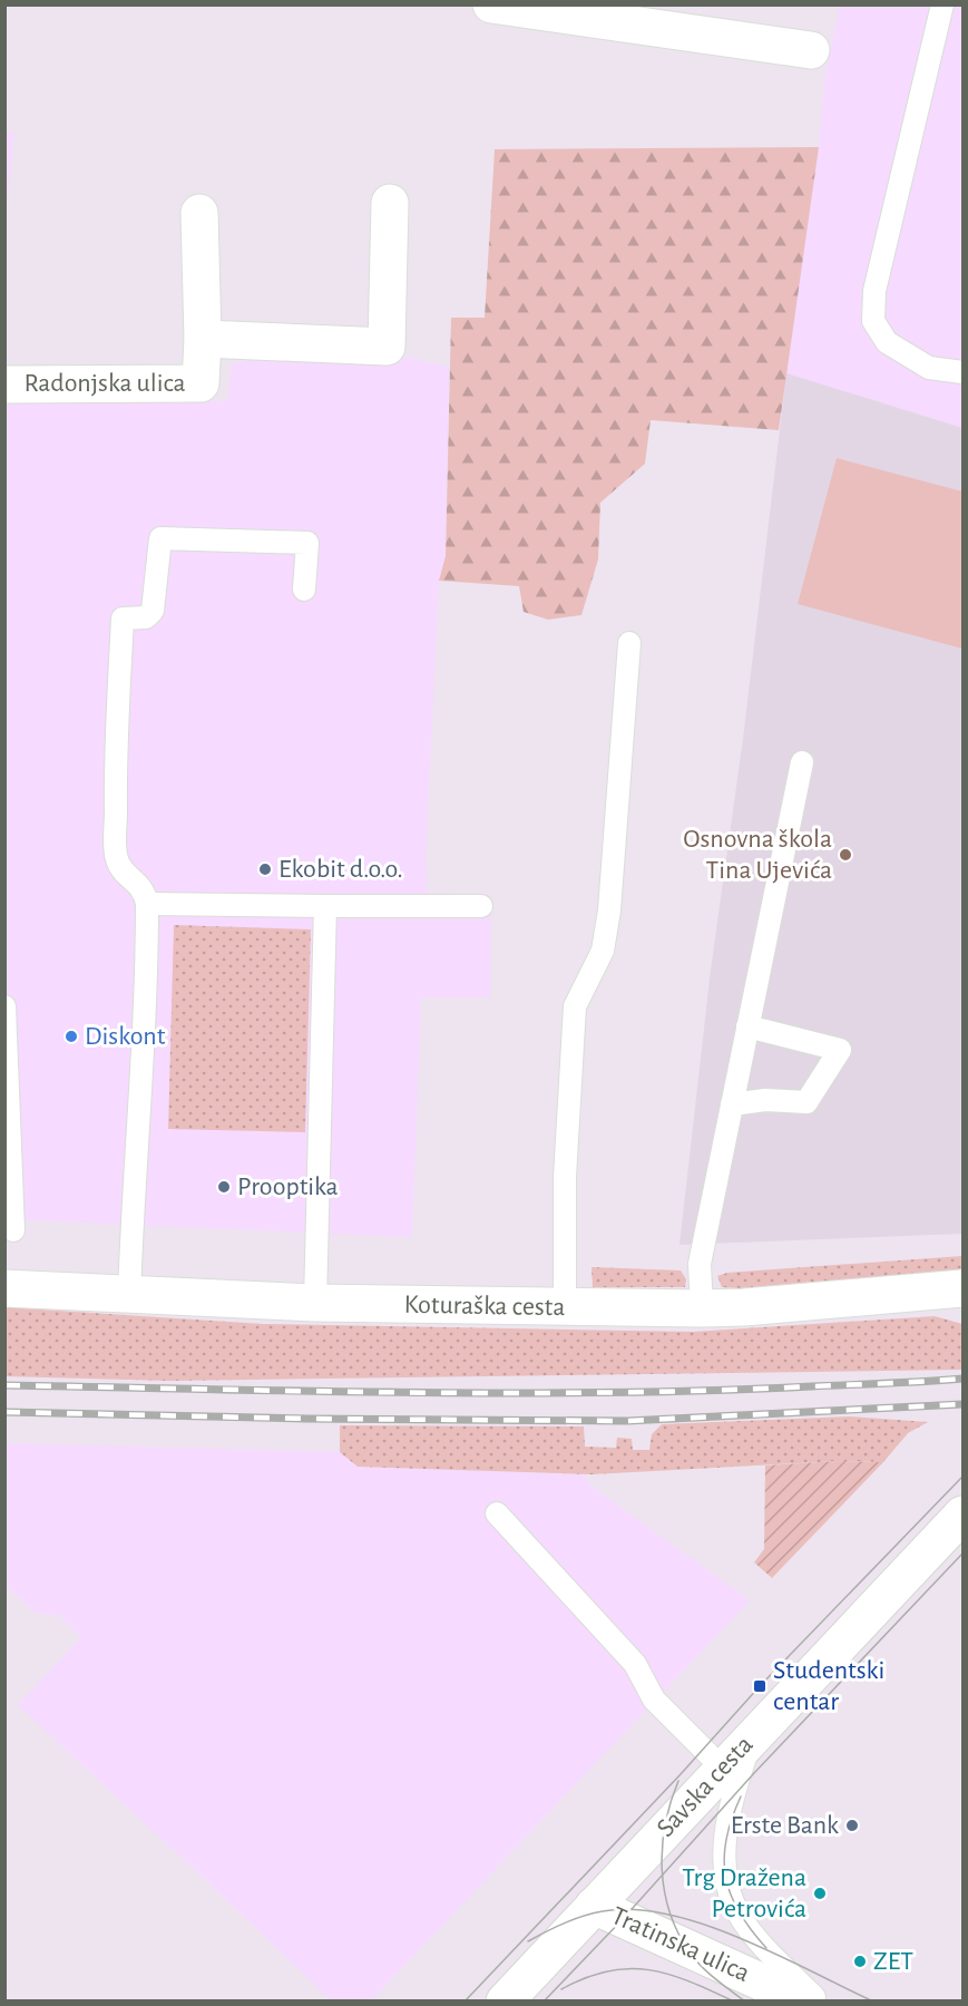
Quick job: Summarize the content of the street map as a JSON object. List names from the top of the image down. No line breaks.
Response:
{"streets":{"street":["Radonjska ulica","Koturaška cesta","Savska cesta","Tratinska ulica"]},"crossings":[["Savska cesta","Tratinska ulica"]],"places":{"other":["Osnovna škola Tina Ujevića","Ekobit d.o.o.","Diskont","Prooptika","Erste Bank","Trg Dražena Petrovića","ZET"],"transit":["Studentski centar"]}}
